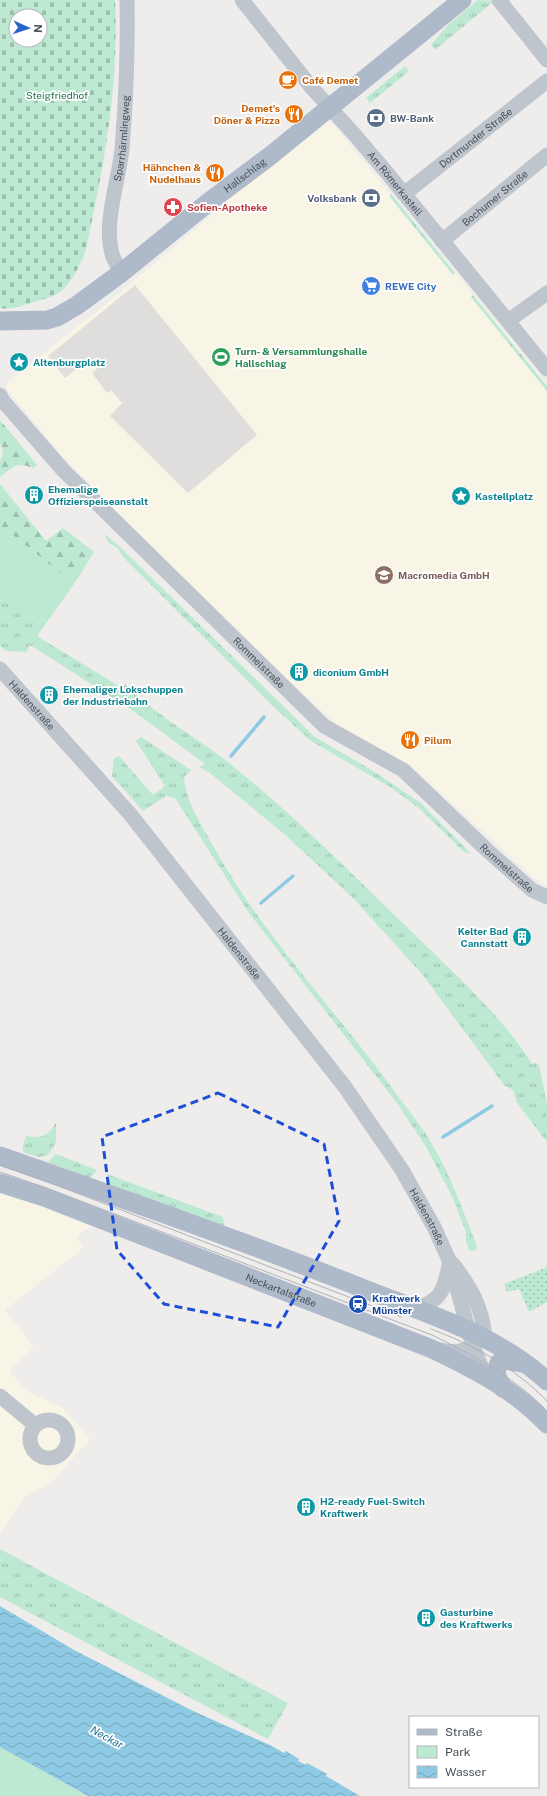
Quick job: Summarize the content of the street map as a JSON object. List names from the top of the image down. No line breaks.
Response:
{"streets":{"main road":["Hallschlag","Neckartalstraße"],"street":["Dortmunder Straße","Sparrhärmlingweg","Am Römerkastell","Bochumer Straße","Rommelstraße","Haldenstraße"]},"crossings":[["Dortmunder Straße","Am Römerkastell"],["Sparrhärmlingweg","Hallschlag"],["Hallschlag","Am Römerkastell"],["Am Römerkastell","Bochumer Straße"],["Haldenstraße","Neckartalstraße"]],"water":["Neckar"],"parks":["Steigfriedhof"],"places":{"cafe":["Café Demet"],"restaurant":["Demet's Döner & Pizza","Hähnchen & Nudelhaus","Pilum"],"bank":["BW-Bank","Volksbank"],"pharmacy":["Sofien-Apotheke"],"supermarket":["REWE City"],"sports":["Turn- & Versammlungshalle Hallschlag"],"place":["Altenburgplatz","Kastellplatz"],"building":["Ehemalige Offizierspeiseanstalt","diconium GmbH","Ehemaliger Lokschuppen der Industriebahn","Kelter Bad Cannstatt","H2-ready Fuel-Switch Kraftwerk","Gasturbine des Kraftwerks"],"school or university":["Macromedia GmbH"],"station":["Kraftwerk Münster"]},"legend":["Straße","Park","Wasser"],"north":"right"}
